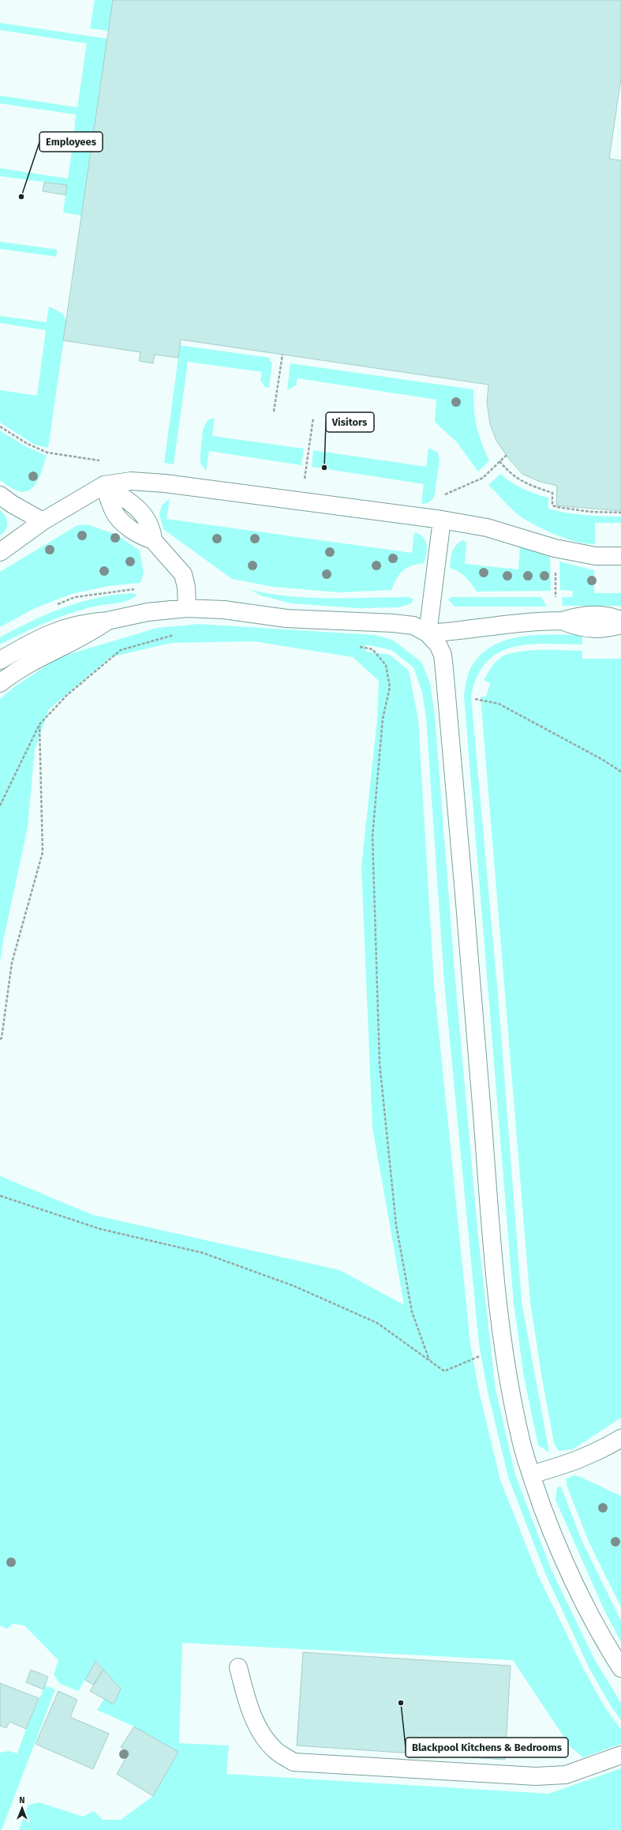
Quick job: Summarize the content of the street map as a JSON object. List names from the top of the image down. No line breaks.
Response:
{"places":["Employees","Visitors","Blackpool Kitchens & Bedrooms"],"north":"top"}
